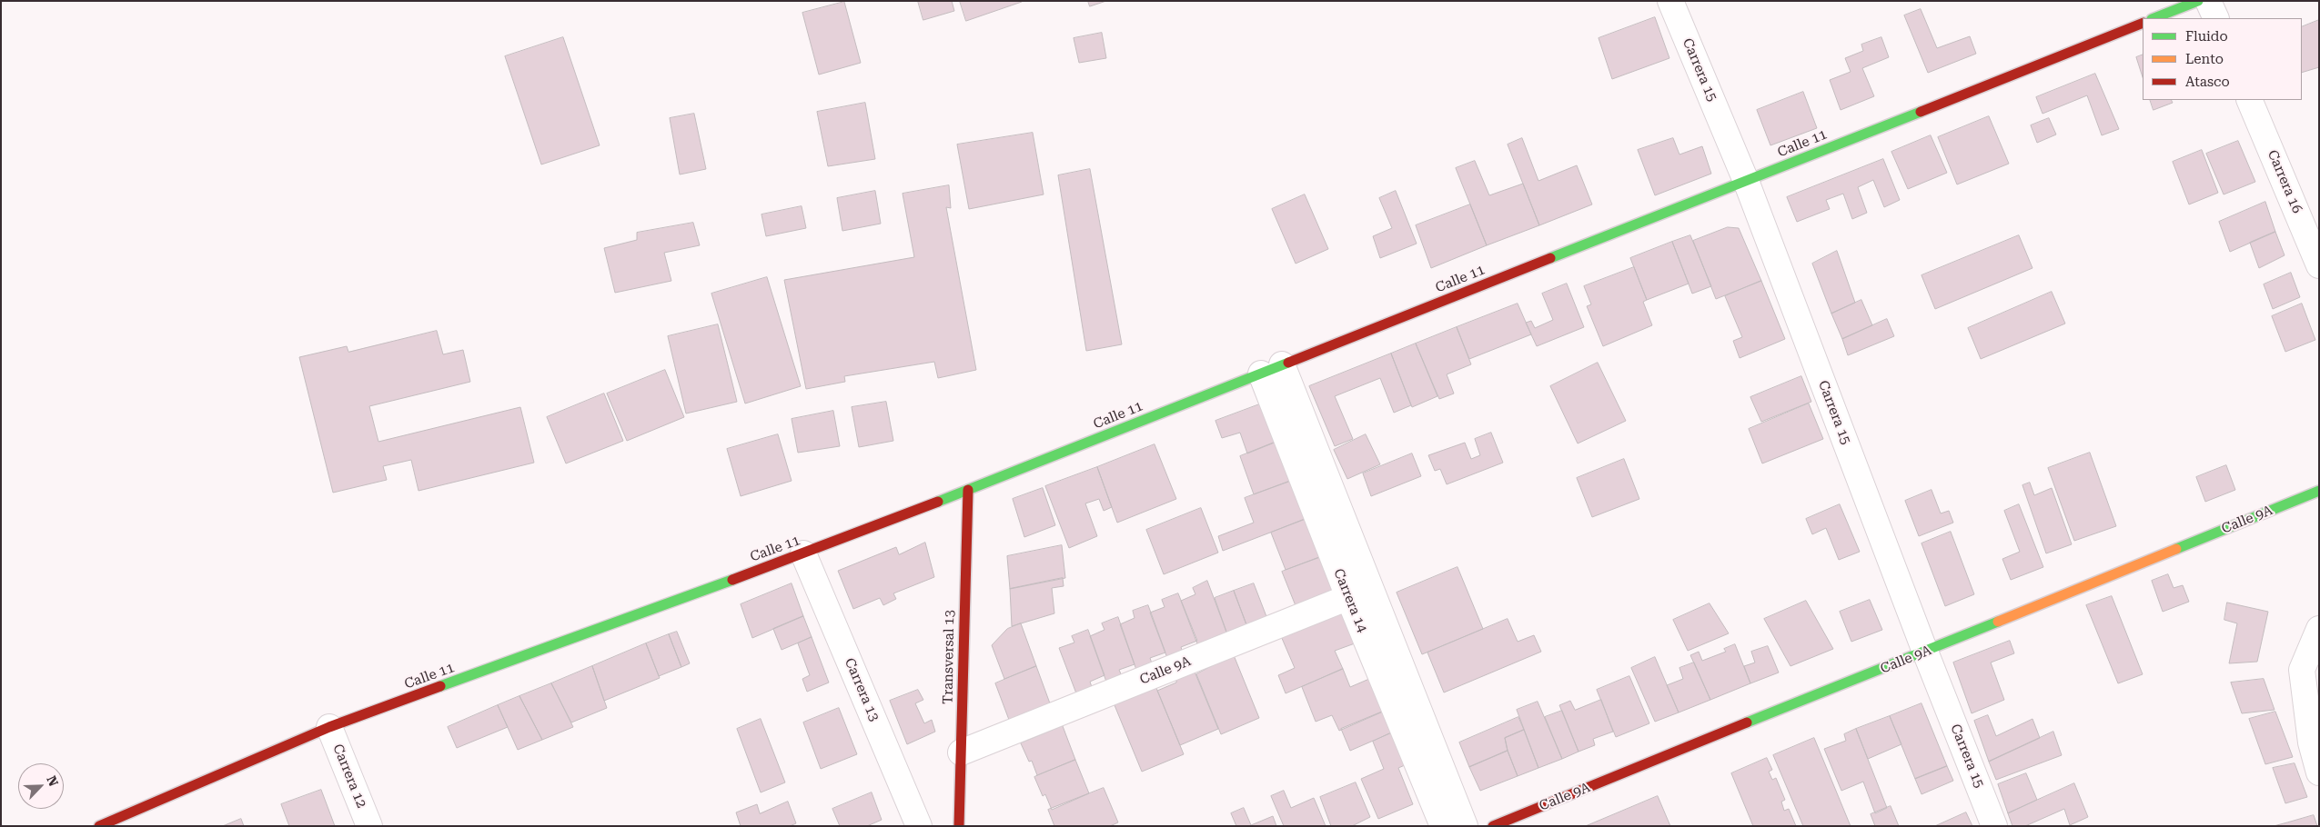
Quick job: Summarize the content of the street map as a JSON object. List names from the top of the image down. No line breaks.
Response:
{"streets":{"street":["Carrera 15","Calle 11","Carrera 16","Calle 9A","Carrera 14","Transversal 13","Carrera 13","Carrera 12"]},"crossings":[["Carrera 15","Calle 11"],["Carrera 15","Calle 9A"],["Calle 11","Transversal 13"],["Calle 11","Carrera 13"],["Calle 11","Carrera 12"],["Calle 9A","Carrera 14"],["Calle 9A","Transversal 13"]],"legend":["Fluido","Lento","Atasco"],"north":"top right"}
